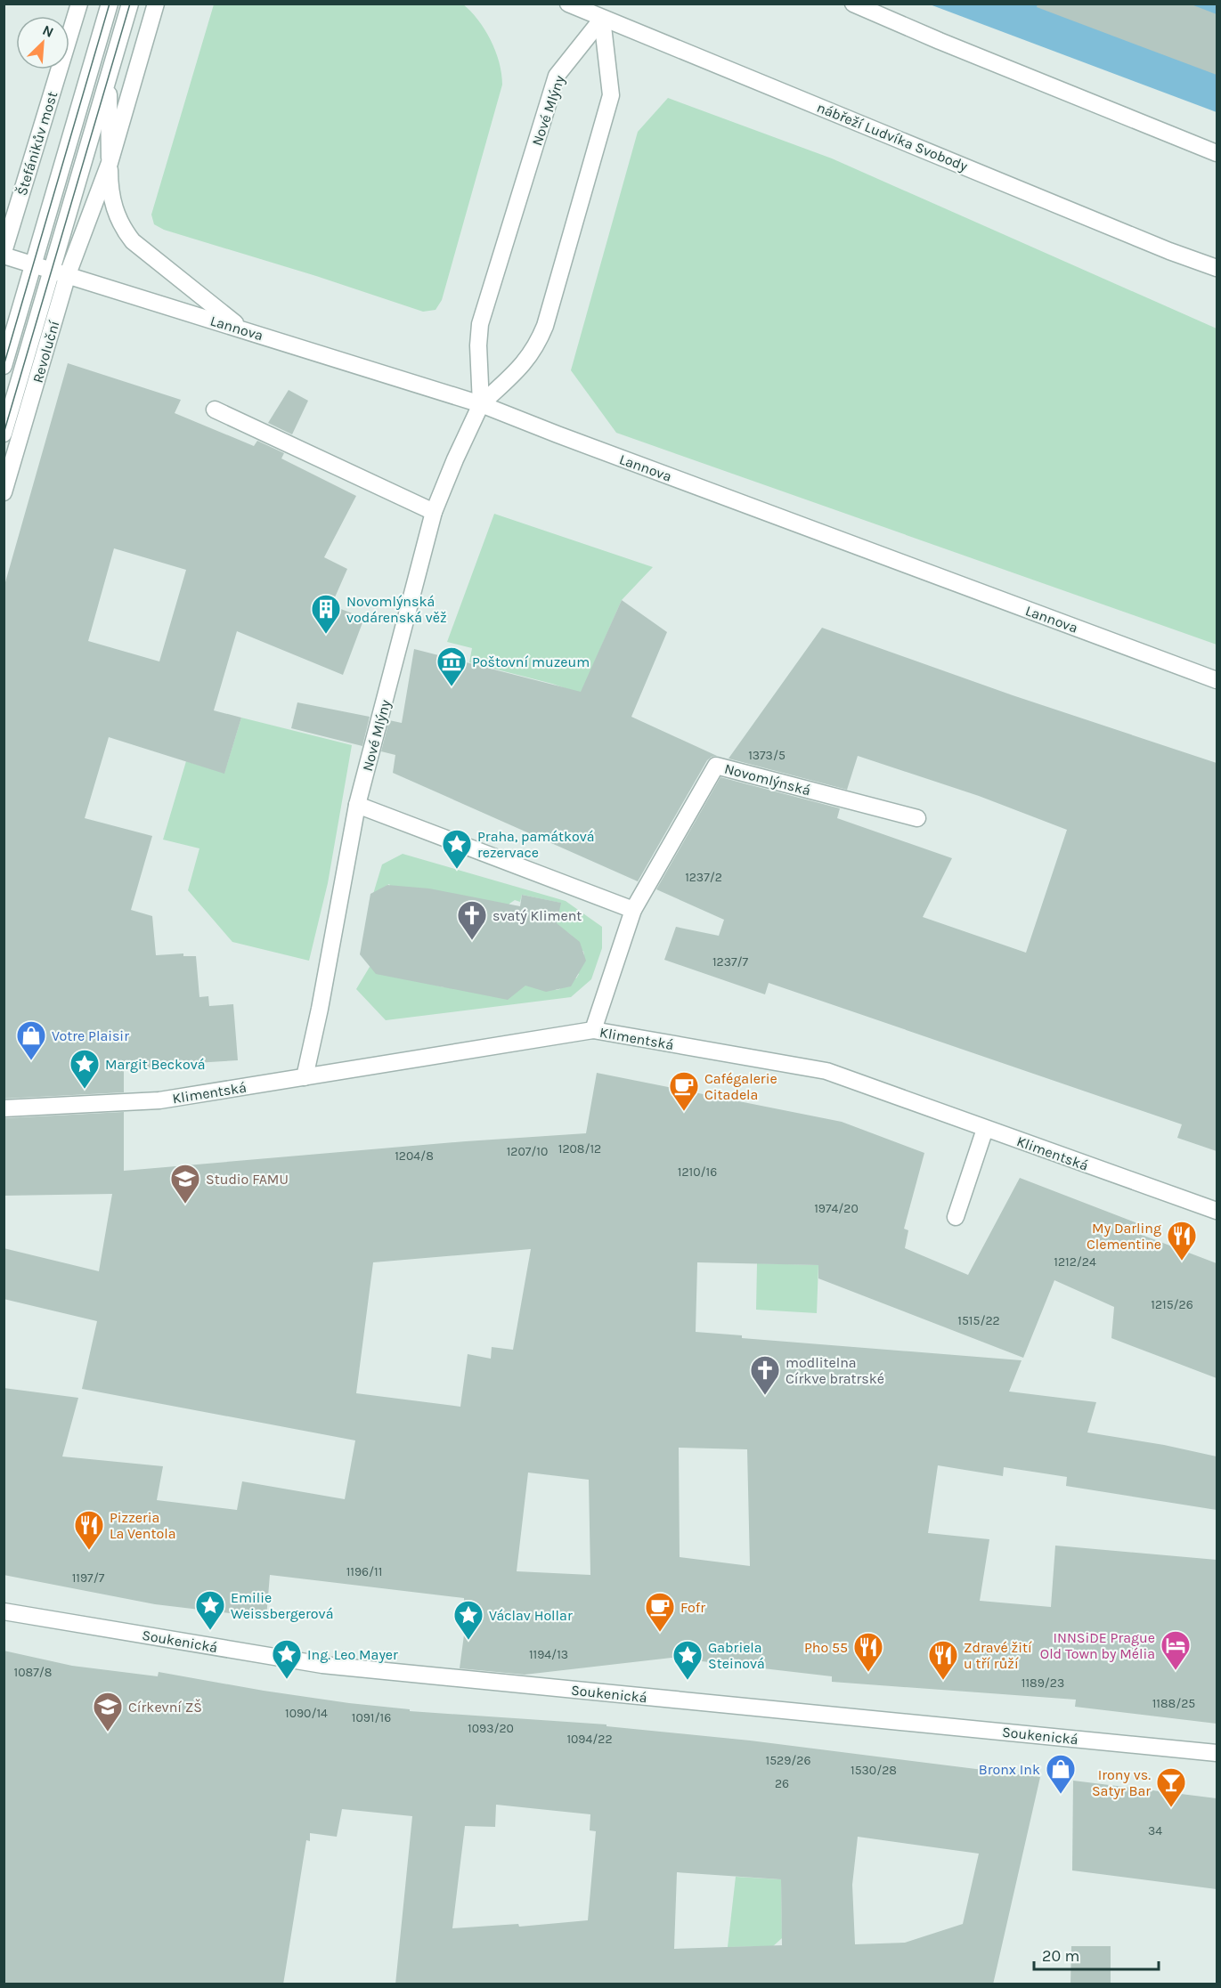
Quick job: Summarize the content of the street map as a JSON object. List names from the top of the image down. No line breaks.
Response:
{"streets":{"street":["Nové Mlýny","nábřeží Ludvíka Svobody","Štefánikův most","Lannova","Revoluční","Novomlýnská","Klimentská","Soukenická"]},"crossings":[["Nové Mlýny","nábřeží Ludvíka Svobody"],["Nové Mlýny","Lannova"],["Nové Mlýny","Klimentská"],["Lannova","Revoluční"],["Novomlýnská","Klimentská"]],"places":{"building":["Novomlýnská vodárenská věž"],"museum":["Poštovní muzeum"],"place":["Praha, památková rezervace","Margit Becková","Emilie Weissbergerová","Václav Hollar","Ing. Leo Mayer","Gabriela Steinová"],"church":["svatý Kliment","modlitelna Církve bratrské"],"shop":["Votre Plaisir","Bronx Ink"],"cafe":["Cafégalerie Citadela","Fofr"],"school or university":["Studio FAMU","Církevní ZŠ"],"restaurant":["My Darling Clementine","Pizzeria La Ventola","Pho 55","Zdravé žití u tří růží"],"hotel":["INNSiDE Prague Old Town by Mélia"],"bar":["Irony vs. Satyr Bar"]},"house_numbers":["1373/5","1237/2","1237/7","1208/12","1207/10","1204/8","1210/16","1974/20","1212/24","1215/26","1515/22","1196/11","1197/7","1194/13","1087/8","1189/23","1188/25","1090/14","1091/16","1093/20","1094/22","1529/26","1530/28","26","34"],"scale_bar":"20 m","north":"top right"}
